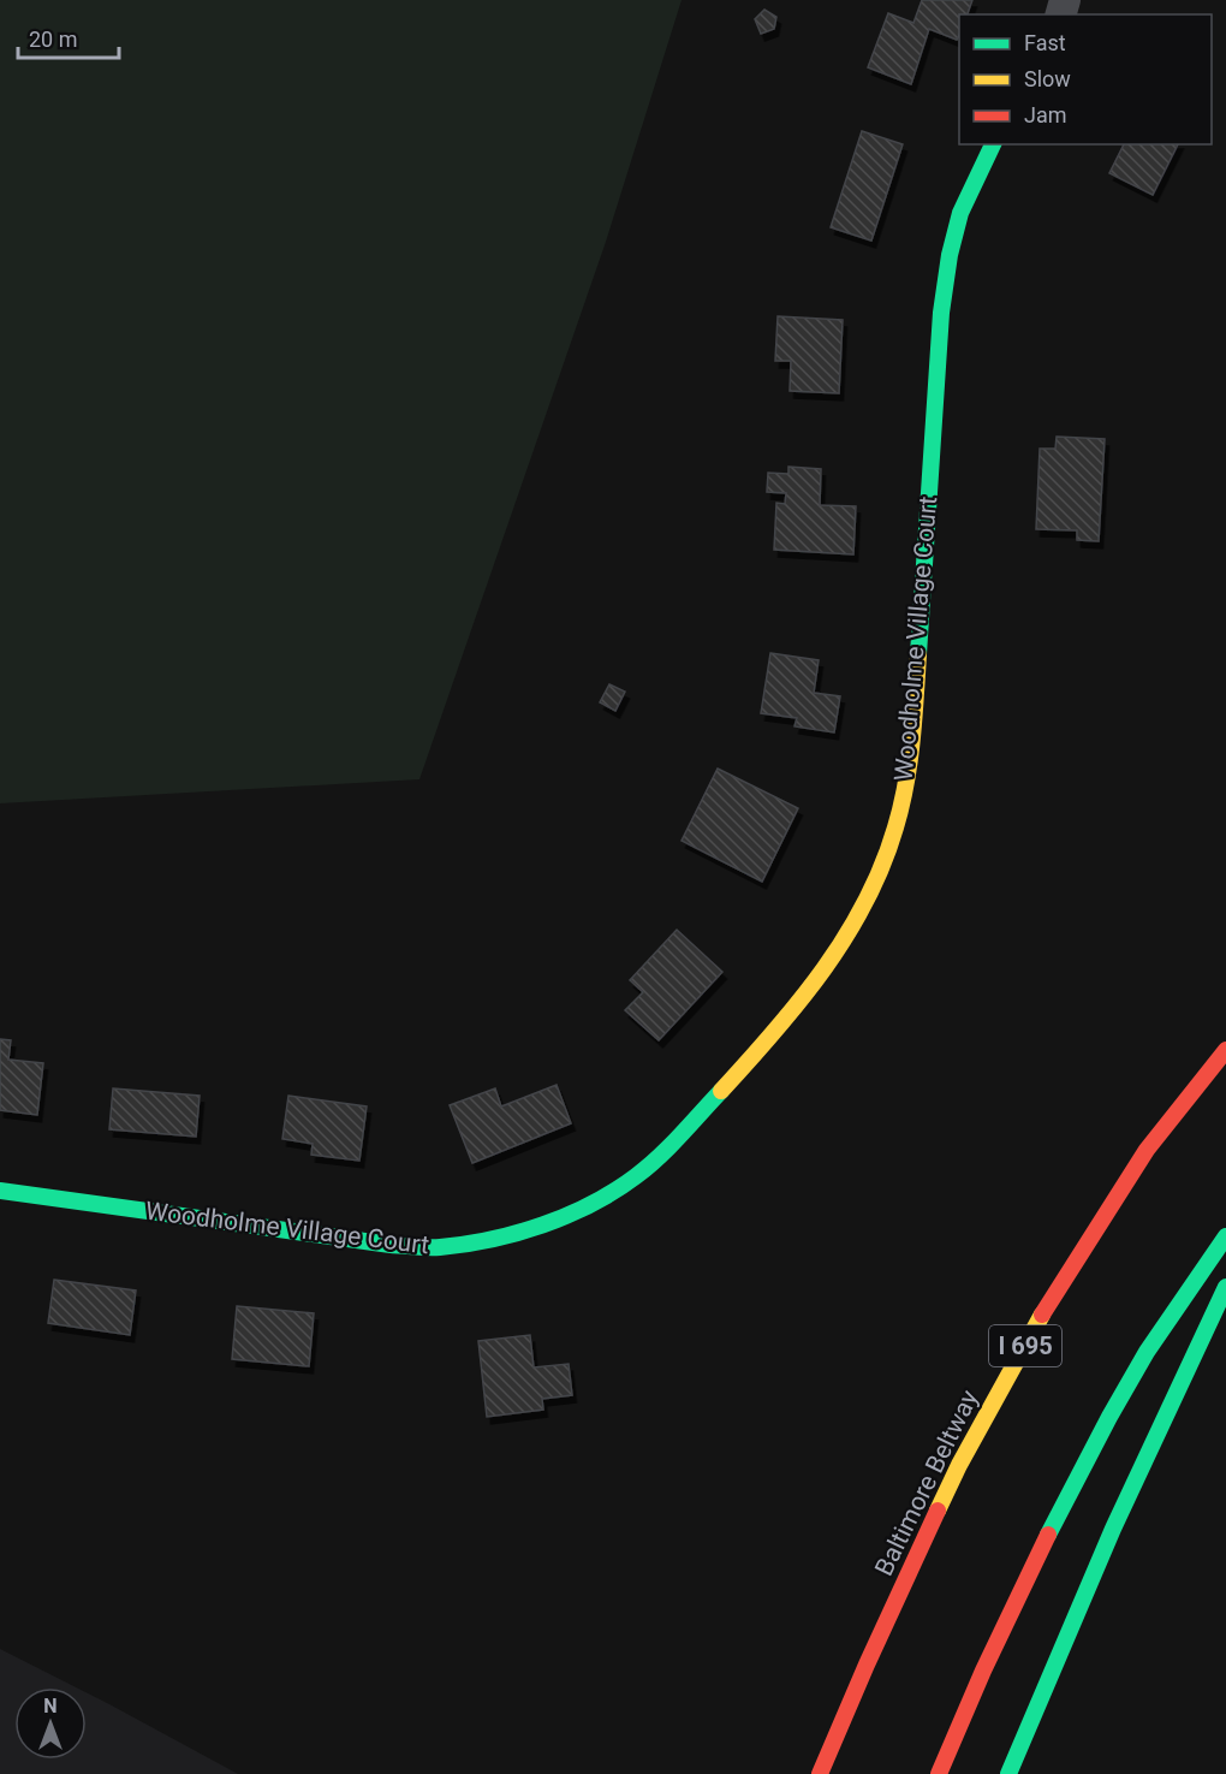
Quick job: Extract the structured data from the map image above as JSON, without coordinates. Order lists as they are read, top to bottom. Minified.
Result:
{"streets":{"main road":["Woodholme Village Court","I 695","Baltimore Beltway"]},"legend":["Fast","Slow","Jam"],"scale_bar":"20 m","north":"top"}
